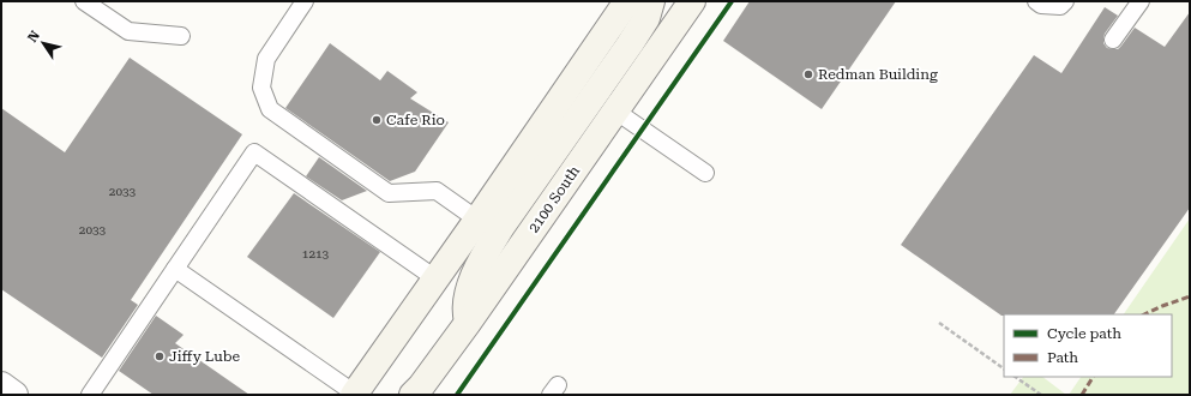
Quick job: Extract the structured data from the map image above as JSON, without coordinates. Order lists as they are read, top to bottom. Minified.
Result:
{"streets":{"main road":["2100 South"]},"places":["Redman Building","Cafe Rio","Jiffy Lube"],"house_numbers":["2033","2033","1213"],"legend":["Cycle path","Path"],"north":"top left"}
